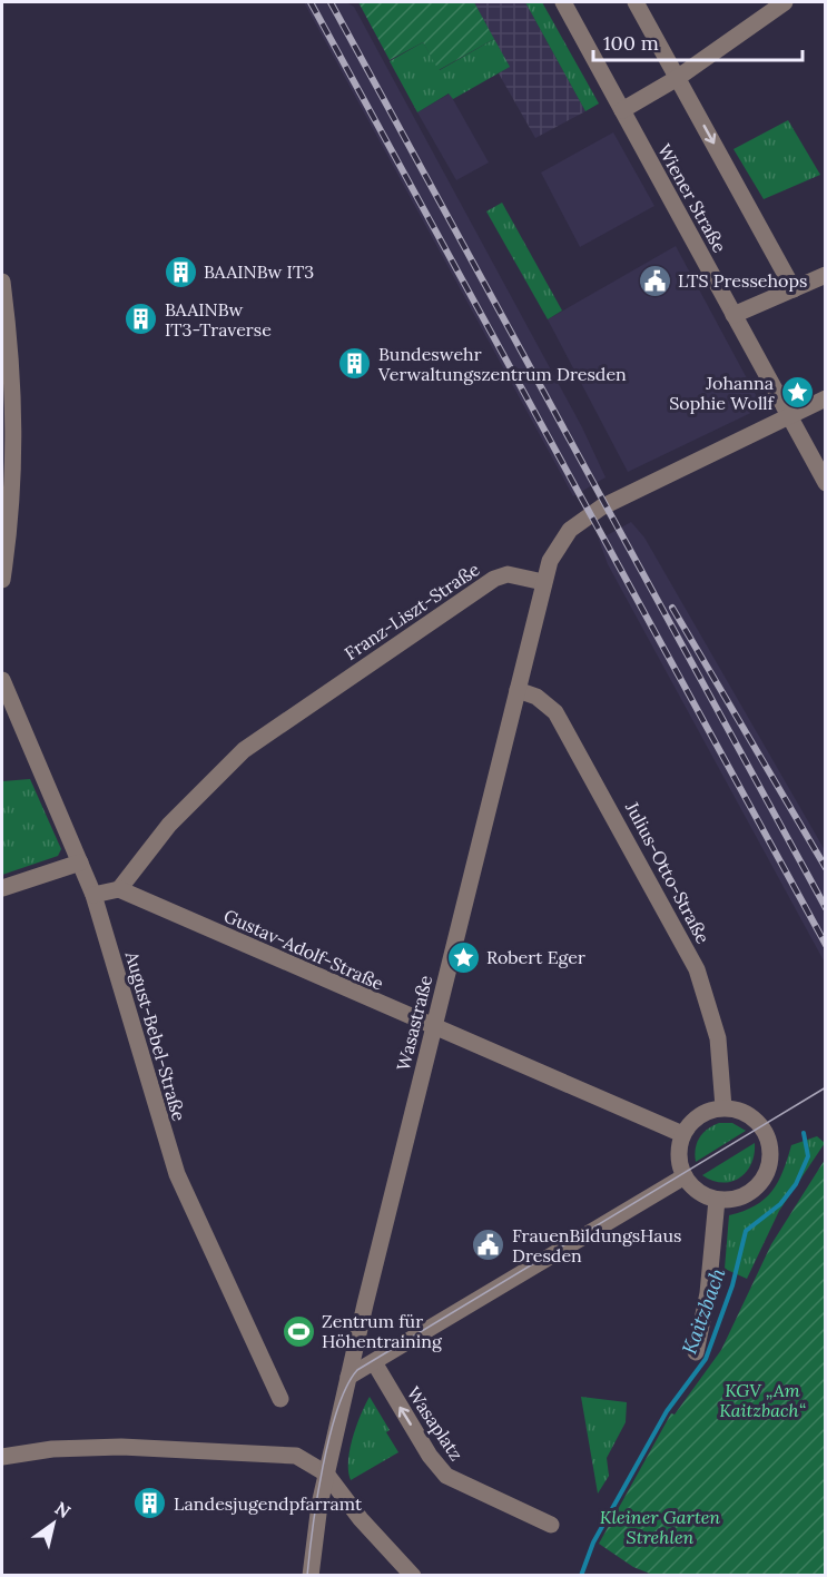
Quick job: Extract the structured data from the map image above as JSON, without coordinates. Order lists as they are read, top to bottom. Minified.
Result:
{"streets":{"street":["Wiener Straße","Franz-Liszt-Straße","Julius-Otto-Straße","Gustav-Adolf-Straße","Wasastraße","August-Bebel-Straße","Wasaplatz"]},"crossings":[["Franz-Liszt-Straße","Gustav-Adolf-Straße"],["Franz-Liszt-Straße","Wasastraße"],["Julius-Otto-Straße","Gustav-Adolf-Straße"],["Julius-Otto-Straße","Wasastraße"],["Gustav-Adolf-Straße","Wasastraße"]],"water":["Kaitzbach"],"parks":["KGV „Am Kaitzbach“","Kleiner Garten Strehlen"],"places":{"building":["BAAINBw IT3","BAAINBw IT3-Traverse","Bundeswehr Verwaltungszentrum Dresden","Landesjugendpfarramt"],"public building":["LTS Pressehops","FrauenBildungsHaus Dresden"],"place":["Johanna Sophie Wollf","Robert Eger"],"sports":["Zentrum für Höhentraining"]},"scale_bar":"100 m","north":"top right"}
